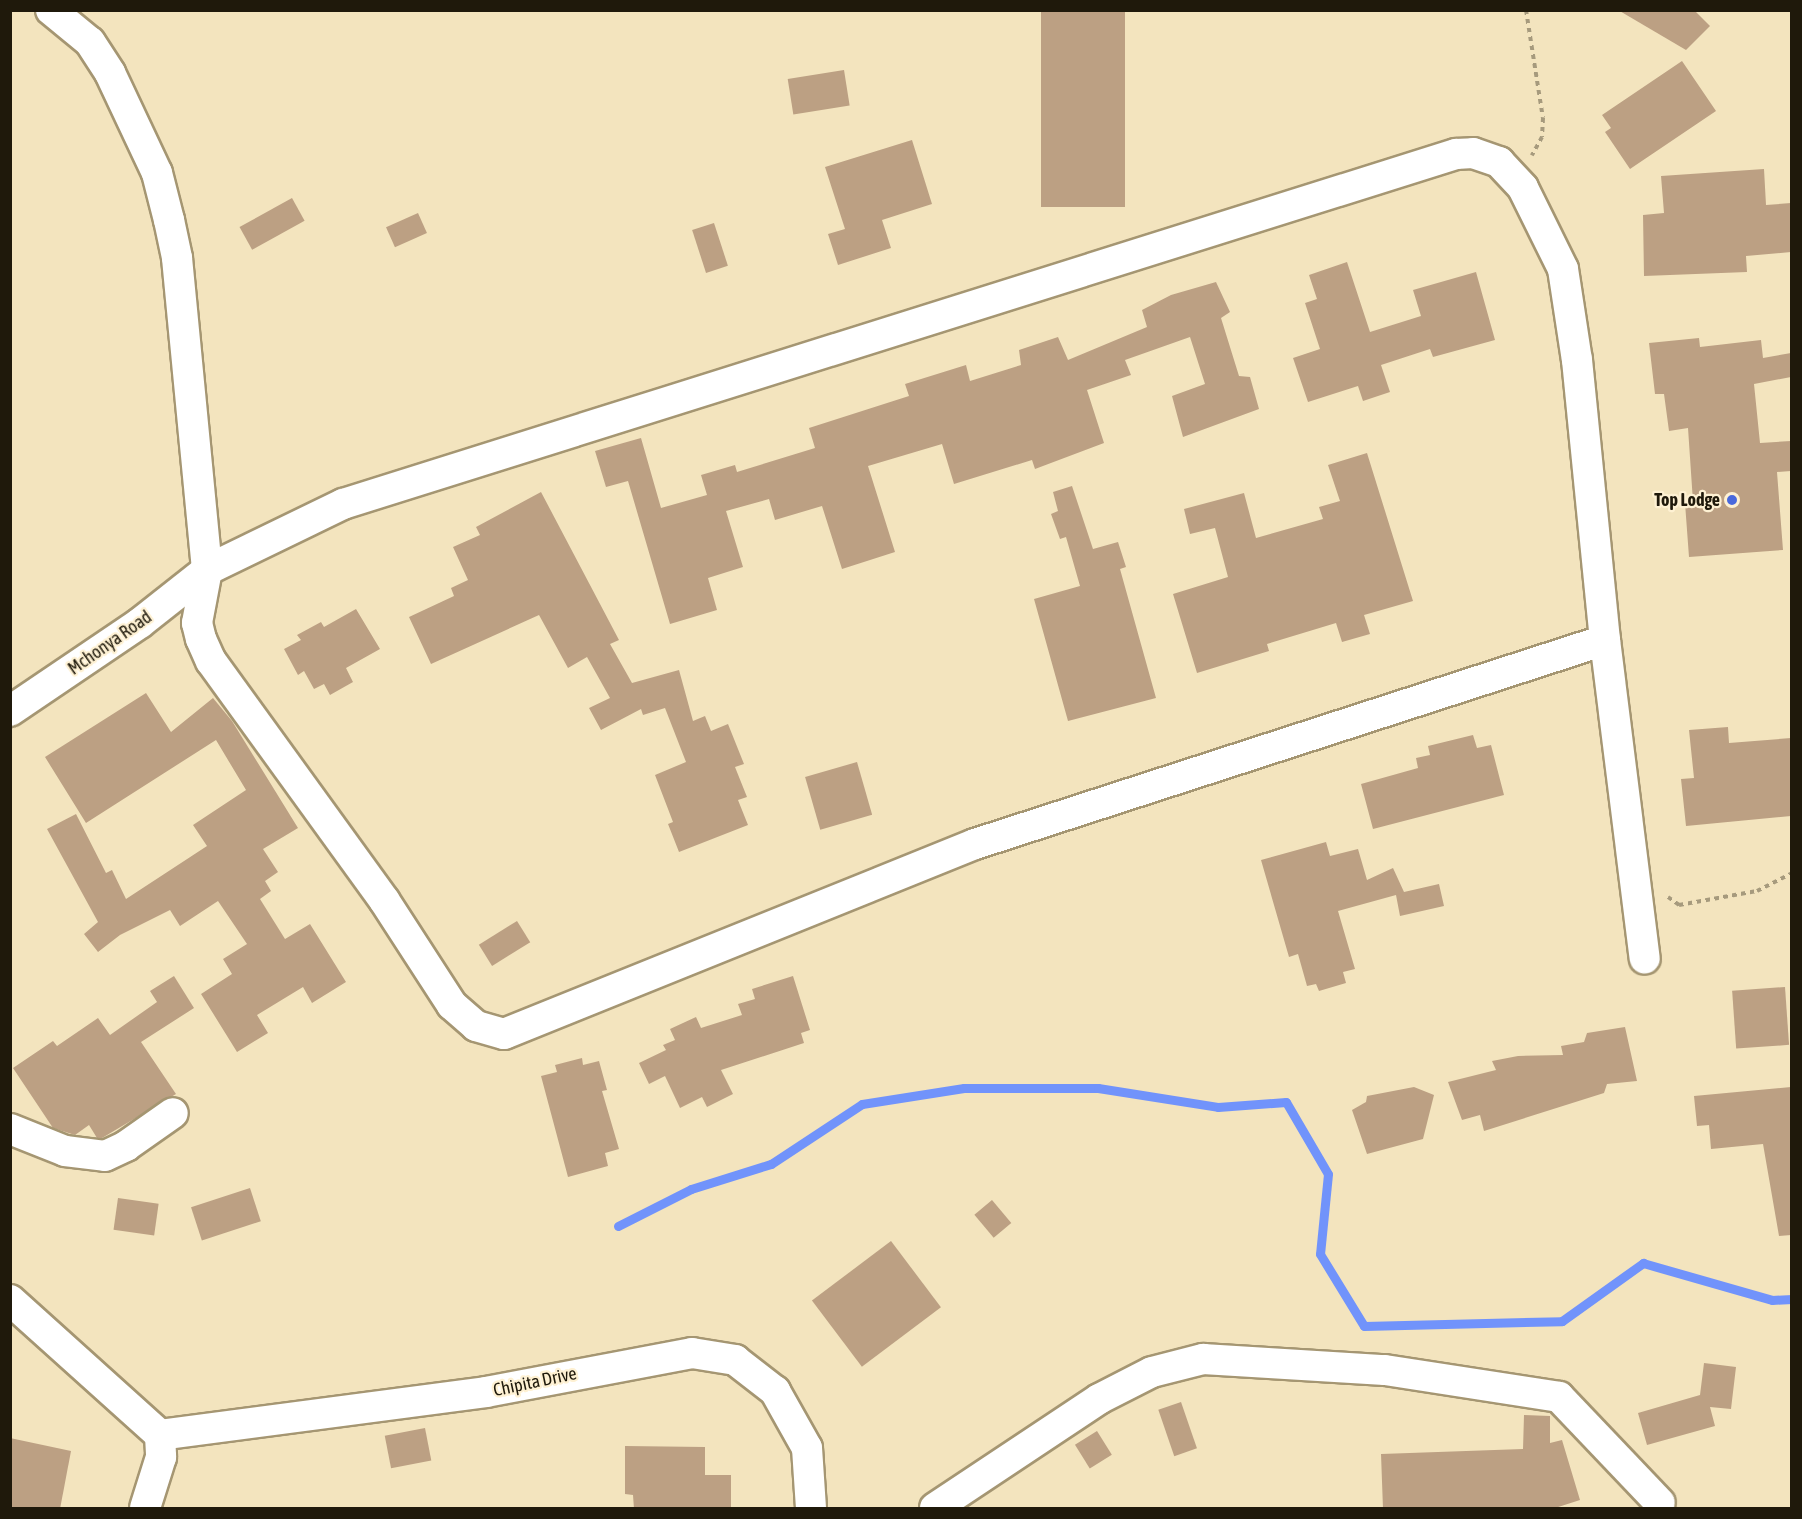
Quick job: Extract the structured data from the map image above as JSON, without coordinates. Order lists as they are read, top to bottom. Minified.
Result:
{"streets":{"street":["Mchonya Road","Chipita Drive"]},"places":["Top Lodge"]}
